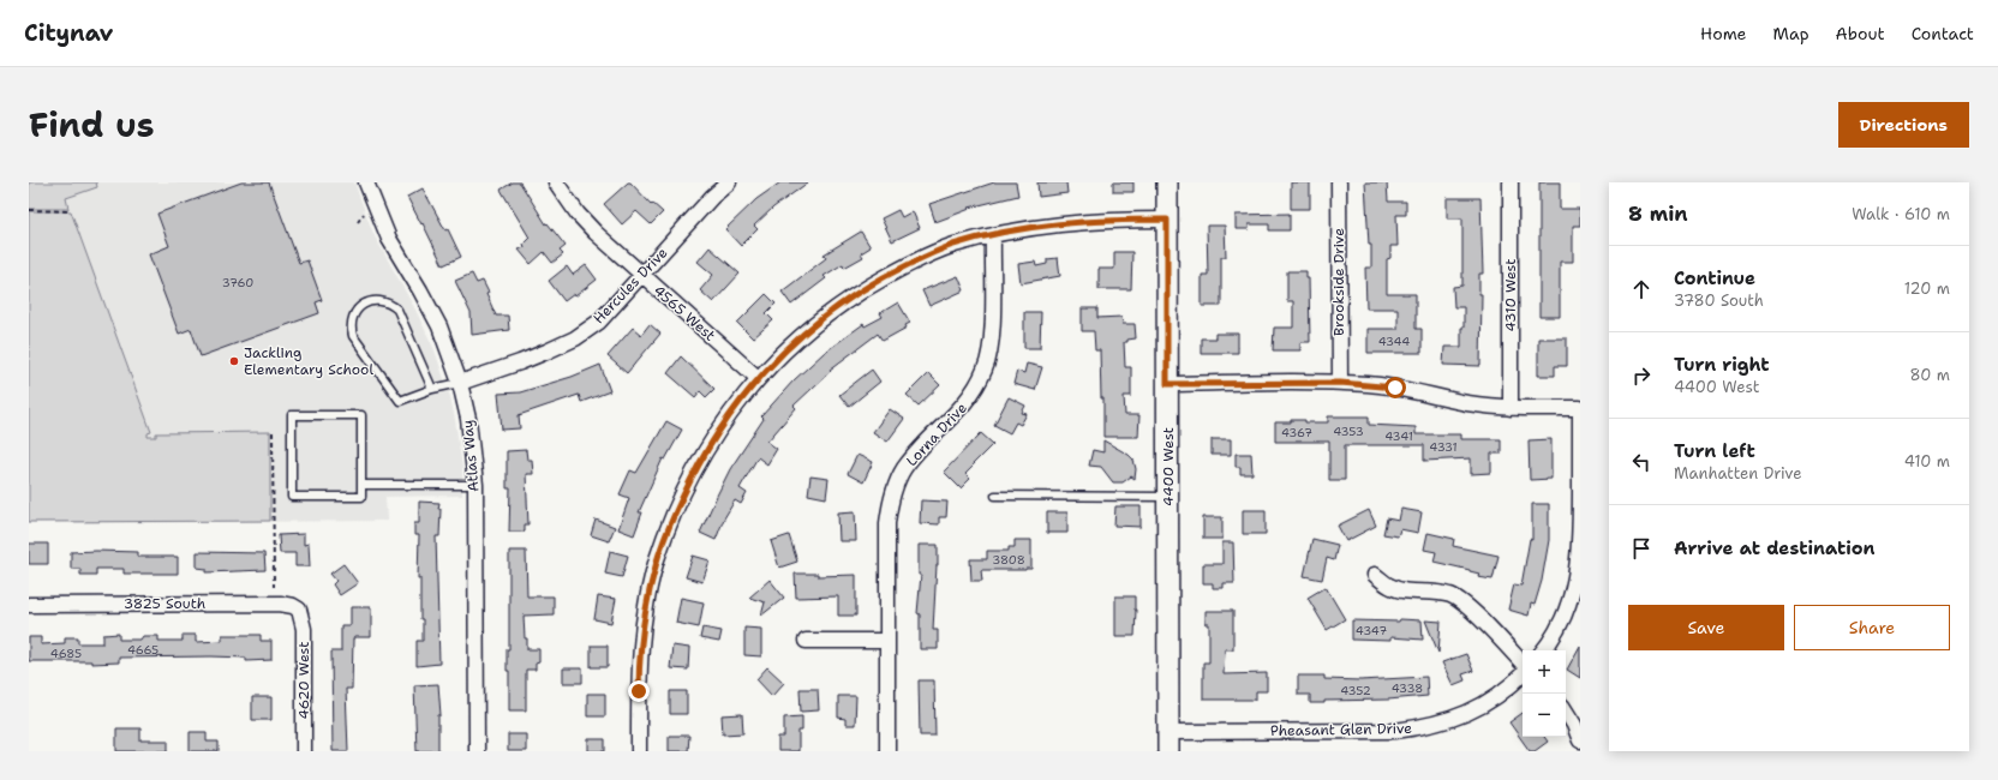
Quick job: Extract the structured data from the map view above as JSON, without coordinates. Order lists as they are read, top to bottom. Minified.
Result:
{"streets":{"street":["Brookside Drive","Hercules Drive","4310 West","4565 West","Lorna Drive","Atlas Way","4400 West","3825 South","4620 West","Pheasant Glen Drive"]},"crossings":[["Hercules Drive","4565 West"],["Hercules Drive","Atlas Way"],["4400 West","Pheasant Glen Drive"],["3825 South","4620 West"]],"places":["Jackling Elementary School"],"house_numbers":["3760","4344","4353","4367","4341","4331","3808","4347","4665","4685","4338","4352"],"page":{"header":"Citynav","nav":["Home","Map","About","Contact"],"title":"Find us","buttons":["Directions",["Save","Share"]],"heading":["8 min","Walk · 610 m"],"list":[["Continue","3780 South","120 m"],["Turn right","4400 West","80 m"],["Turn left","Manhatten Drive","410 m"],"Arrive at destination"],"map_buttons":["+","−"]}}
